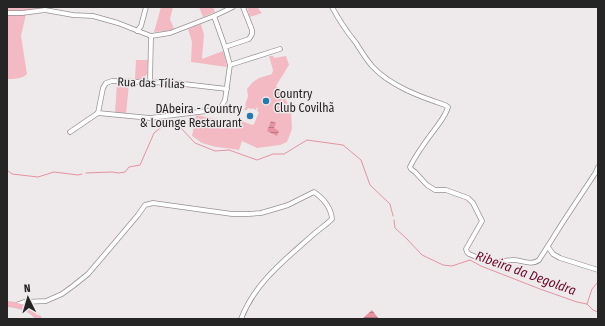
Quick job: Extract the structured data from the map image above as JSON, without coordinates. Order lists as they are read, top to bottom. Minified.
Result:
{"streets":{"street":["Rua das Tílias"]},"water":["Ribeira da Degoldra"],"places":["Country Club Covilhã","DAbeira - Country & Lounge Restaurant"],"north":"top"}
